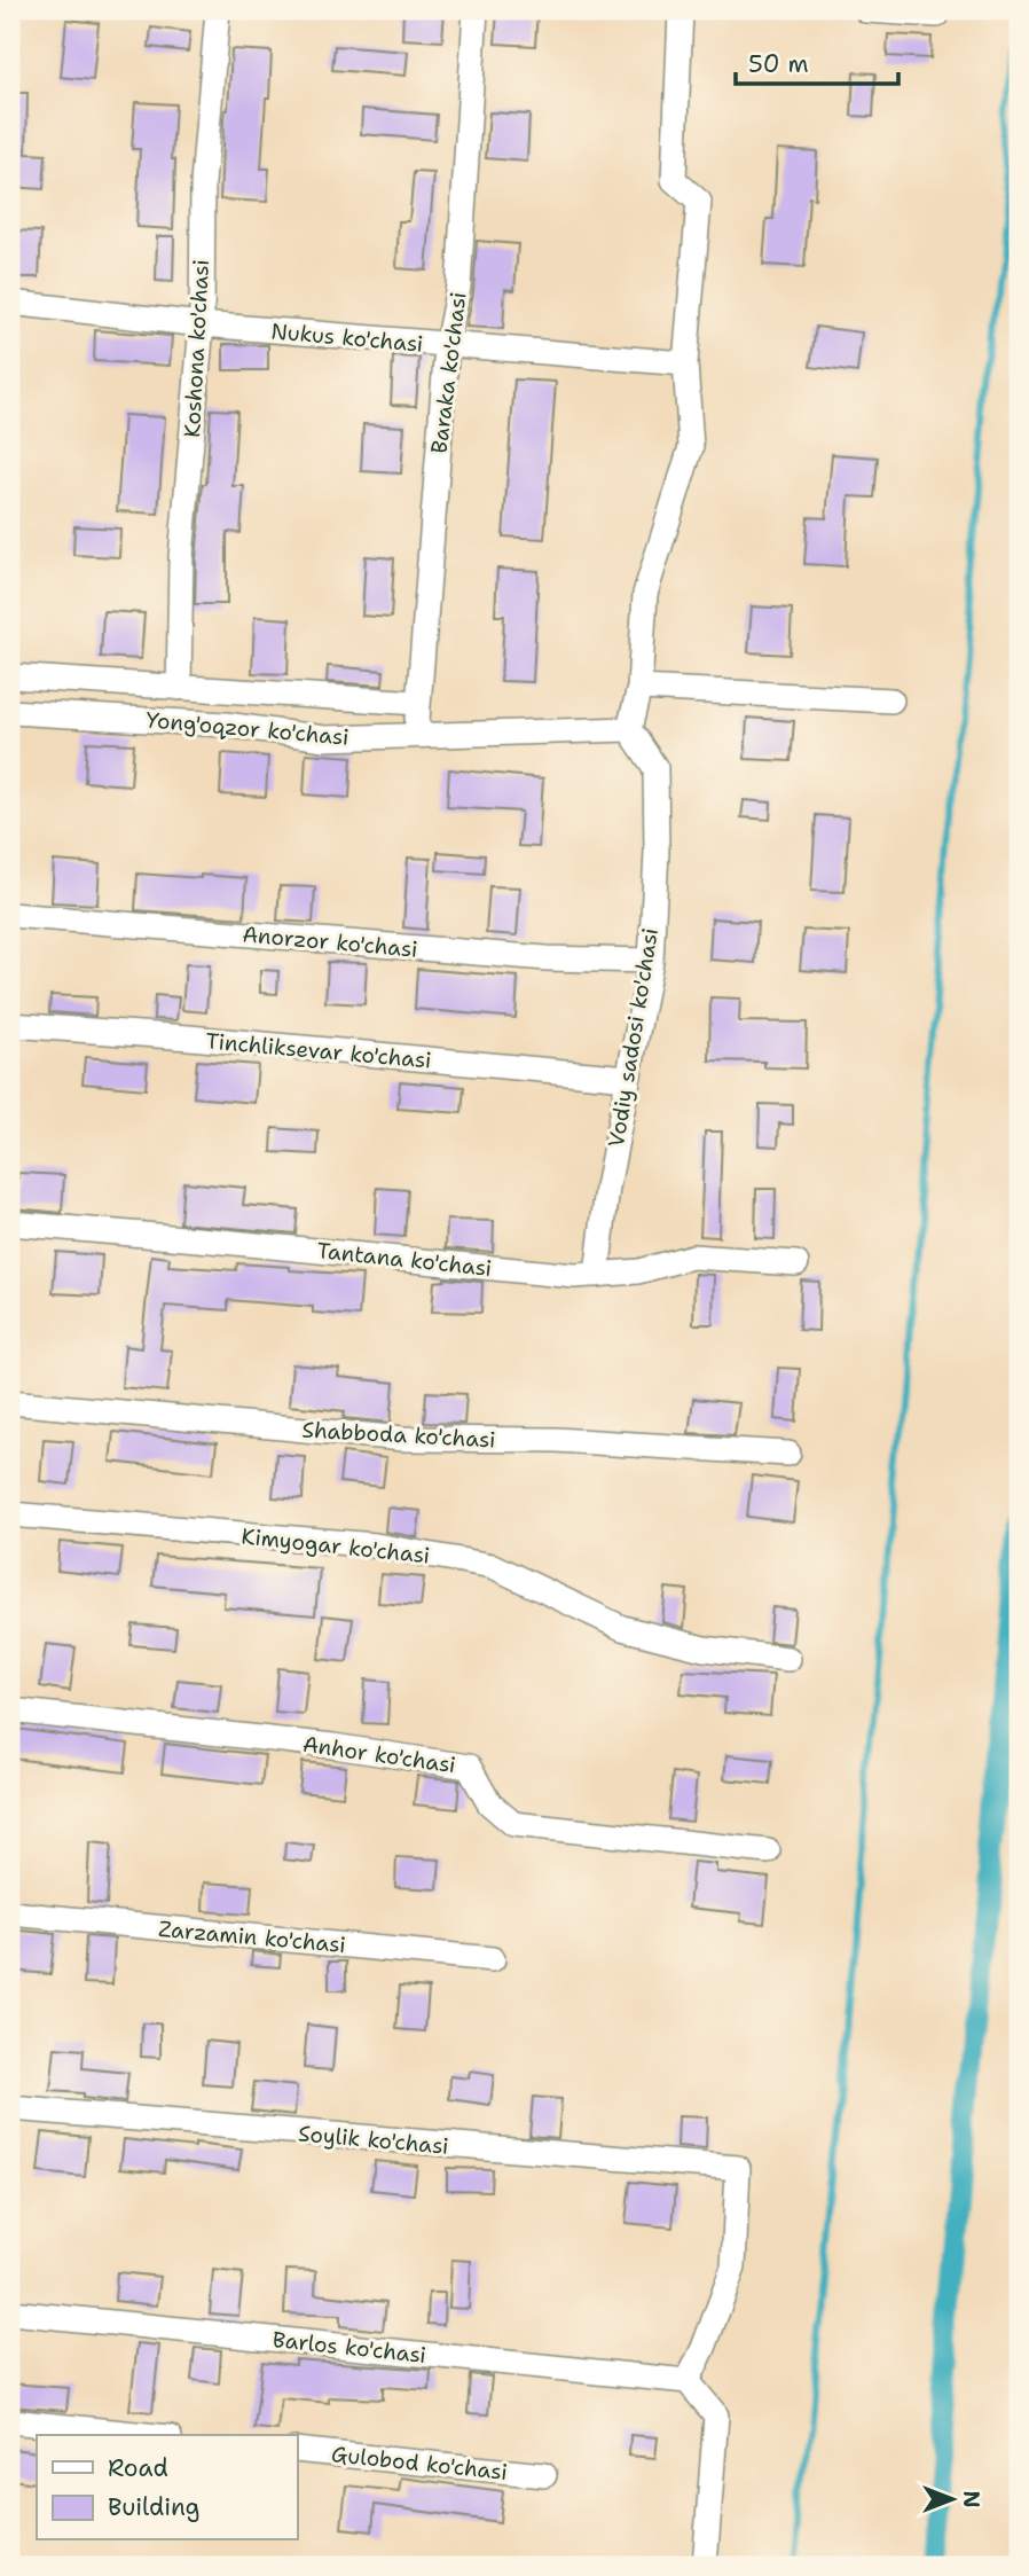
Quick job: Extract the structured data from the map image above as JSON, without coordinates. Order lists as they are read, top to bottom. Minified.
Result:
{"streets":{"street":["Nukus ko'chasi","Koshona ko'chasi","Baraka ko'chasi","Yong'oqzor ko'chasi","Anorzor ko'chasi","Vodiy sadosi ko'chasi","Tinchliksevar ko'chasi","Tantana ko'chasi","Shabboda ko'chasi","Kimyogar ko'chasi","Anhor ko'chasi","Zarzamin ko'chasi","Soylik ko'chasi","Barlos ko'chasi","Gulobod ko'chasi"]},"crossings":[["Nukus ko'chasi","Koshona ko'chasi"],["Nukus ko'chasi","Baraka ko'chasi"],["Baraka ko'chasi","Yong'oqzor ko'chasi"],["Yong'oqzor ko'chasi","Vodiy sadosi ko'chasi"],["Anorzor ko'chasi","Vodiy sadosi ko'chasi"],["Vodiy sadosi ko'chasi","Tinchliksevar ko'chasi"],["Vodiy sadosi ko'chasi","Tantana ko'chasi"],["Soylik ko'chasi","Barlos ko'chasi"]],"legend":["Road","Building"],"scale_bar":"50 m","north":"right"}
